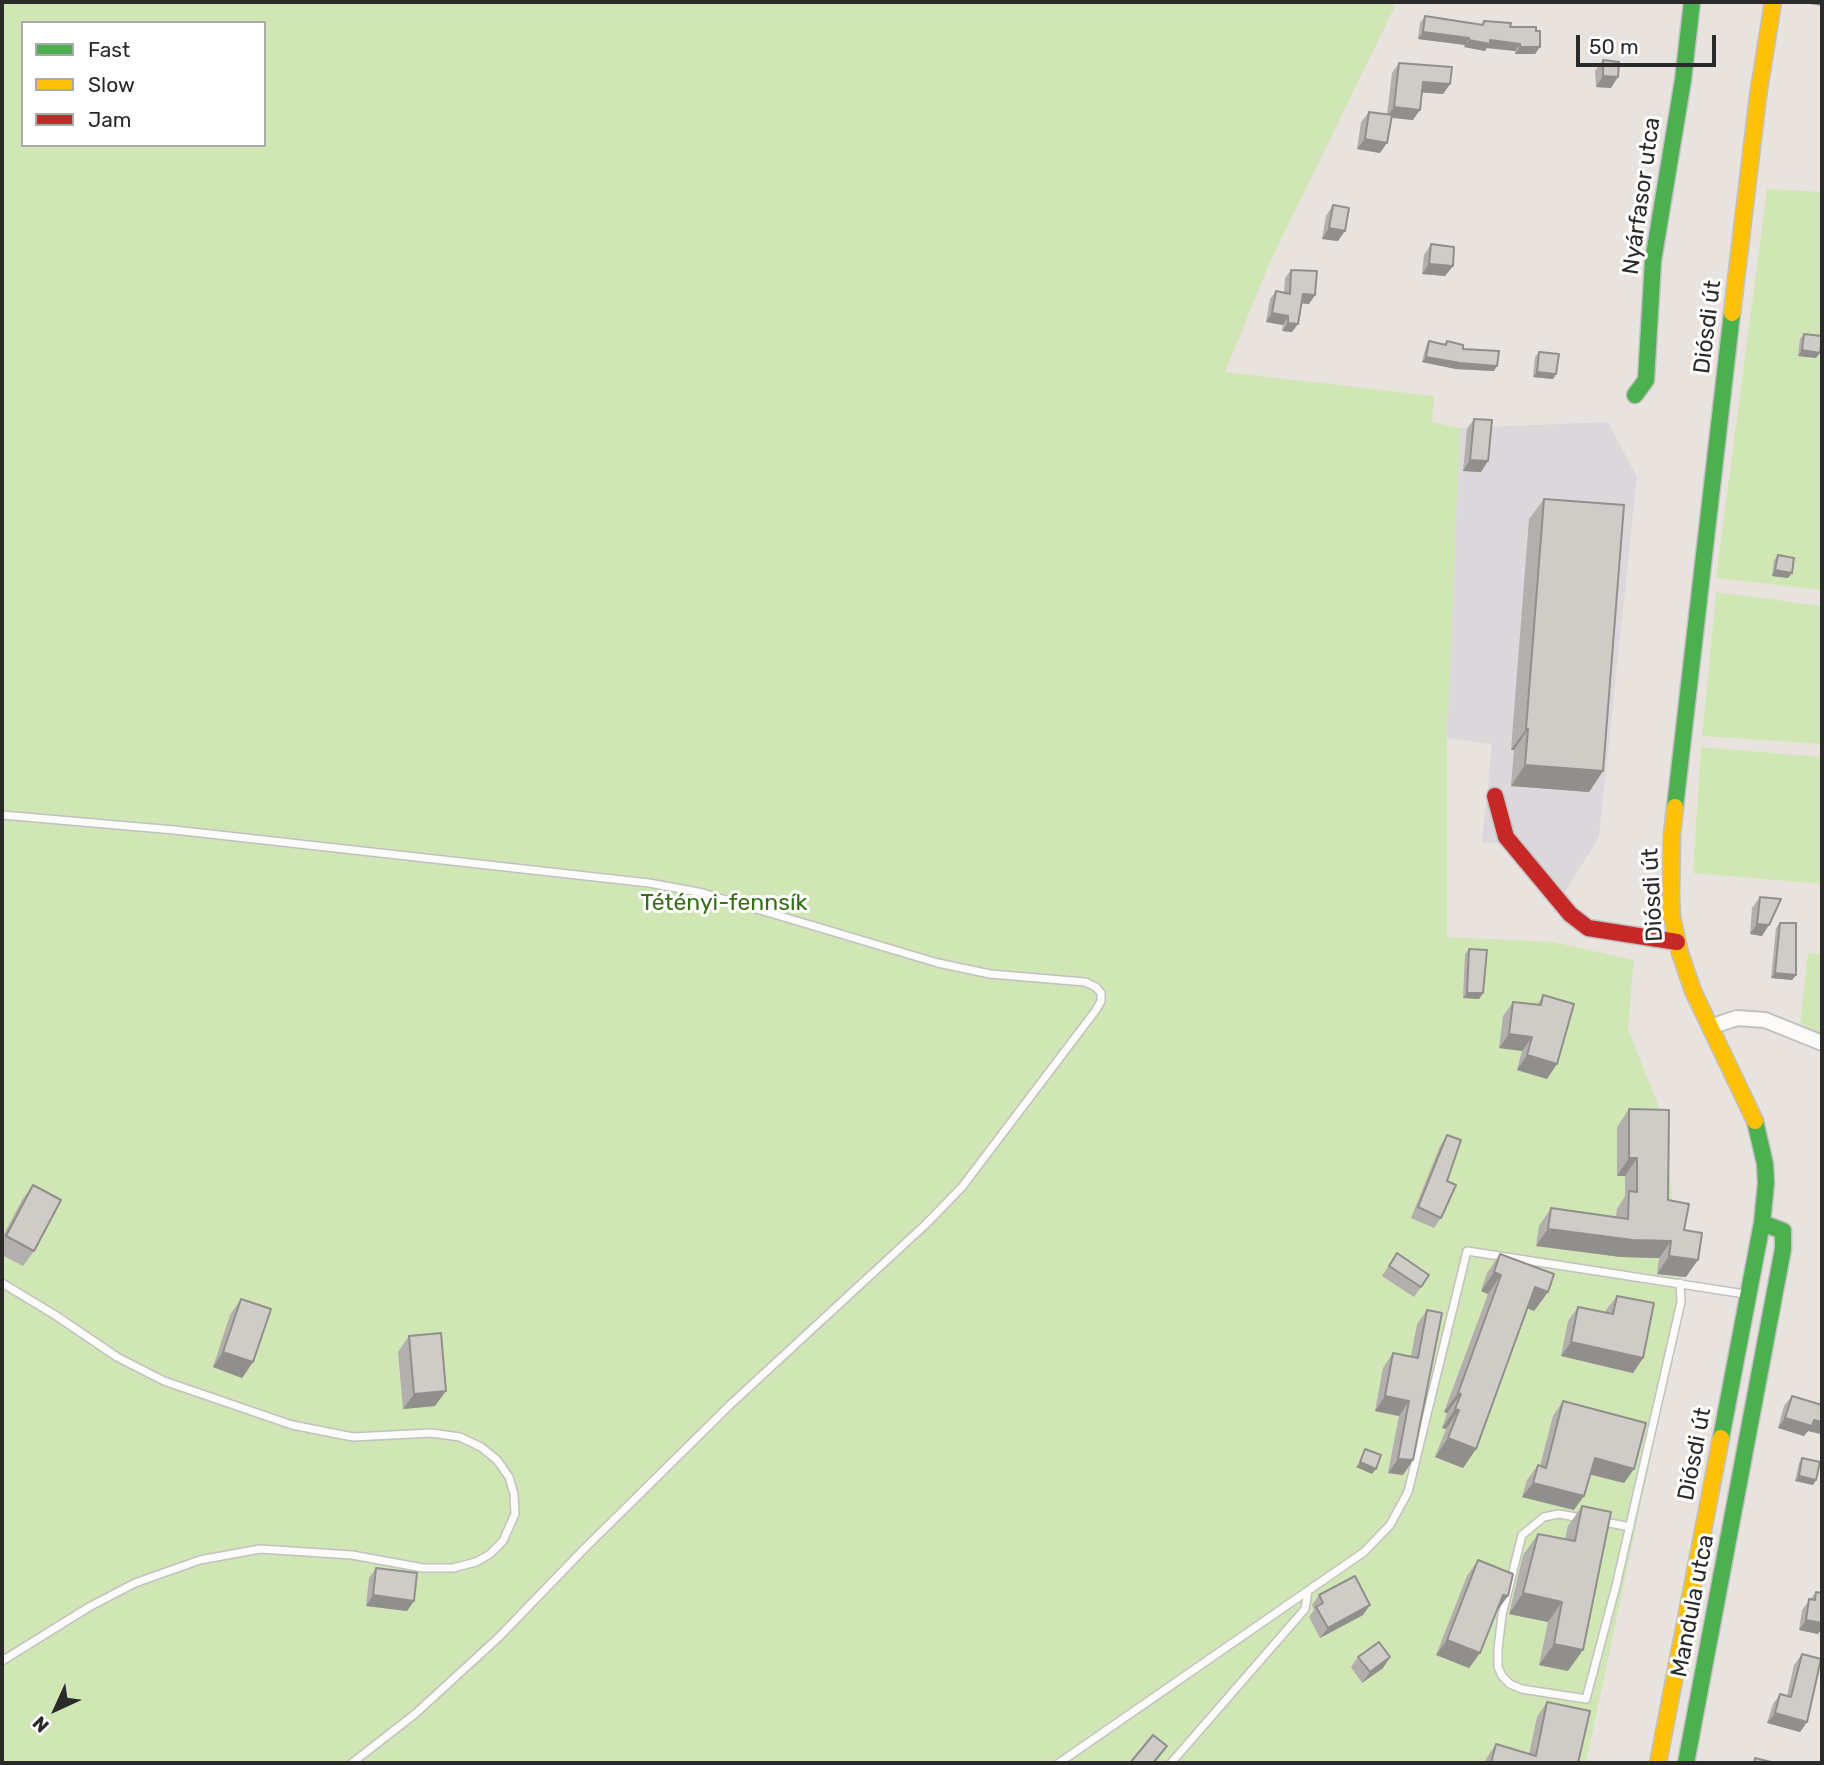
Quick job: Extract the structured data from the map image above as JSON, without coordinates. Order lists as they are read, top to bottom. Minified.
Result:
{"streets":{"main road":["Nyárfasor utca","Diósdi út","Mandula utca"]},"crossings":[["Diósdi út","Mandula utca"]],"parks":["Tétényi-fennsík"],"legend":["Fast","Slow","Jam"],"scale_bar":"50 m","north":"bottom left"}
